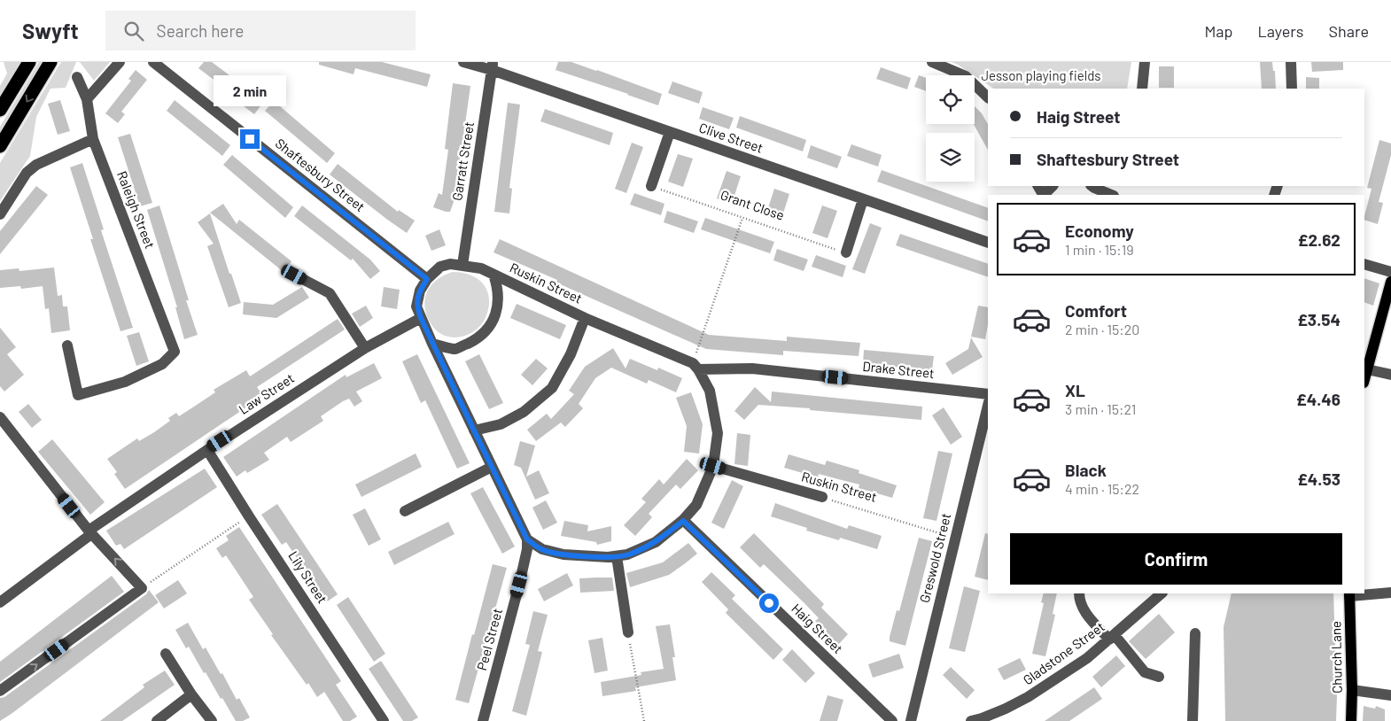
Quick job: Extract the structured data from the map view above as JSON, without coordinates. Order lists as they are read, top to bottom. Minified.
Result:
{"streets":{"main road":["Church Lane"],"street":["Clive Street","Garratt Street","Shaftesbury Street","Raleigh Street","Ruskin Street","Drake Street","Law Street","Greswold Street","Lily Street","Haig Street","Peel Street","Gladstone Street"],"path":["Grant Close"]},"crossings":[["Clive Street","Garratt Street"],["Garratt Street","Shaftesbury Street"],["Garratt Street","Ruskin Street"],["Garratt Street","Law Street"],["Shaftesbury Street","Ruskin Street"],["Shaftesbury Street","Law Street"],["Ruskin Street","Drake Street"],["Ruskin Street","Law Street"],["Ruskin Street","Greswold Street"],["Ruskin Street","Peel Street"],["Law Street","Lily Street"]],"parks":["Jesson playing fields"],"page":{"header":"Swyft","search":"Search here","nav":["Map","Layers","Share"],"bubble":"2 min","banner":["Haig Street","Shaftesbury Street"],"list":[{"name":"Economy","note":"1 min · 15:19","value":"£2.62"},{"name":"Comfort","note":"2 min · 15:20","value":"£3.54"},{"name":"XL","note":"3 min · 15:21","value":"£4.46"},{"name":"Black","note":"4 min · 15:22","value":"£4.53"}],"buttons":"Confirm"}}
